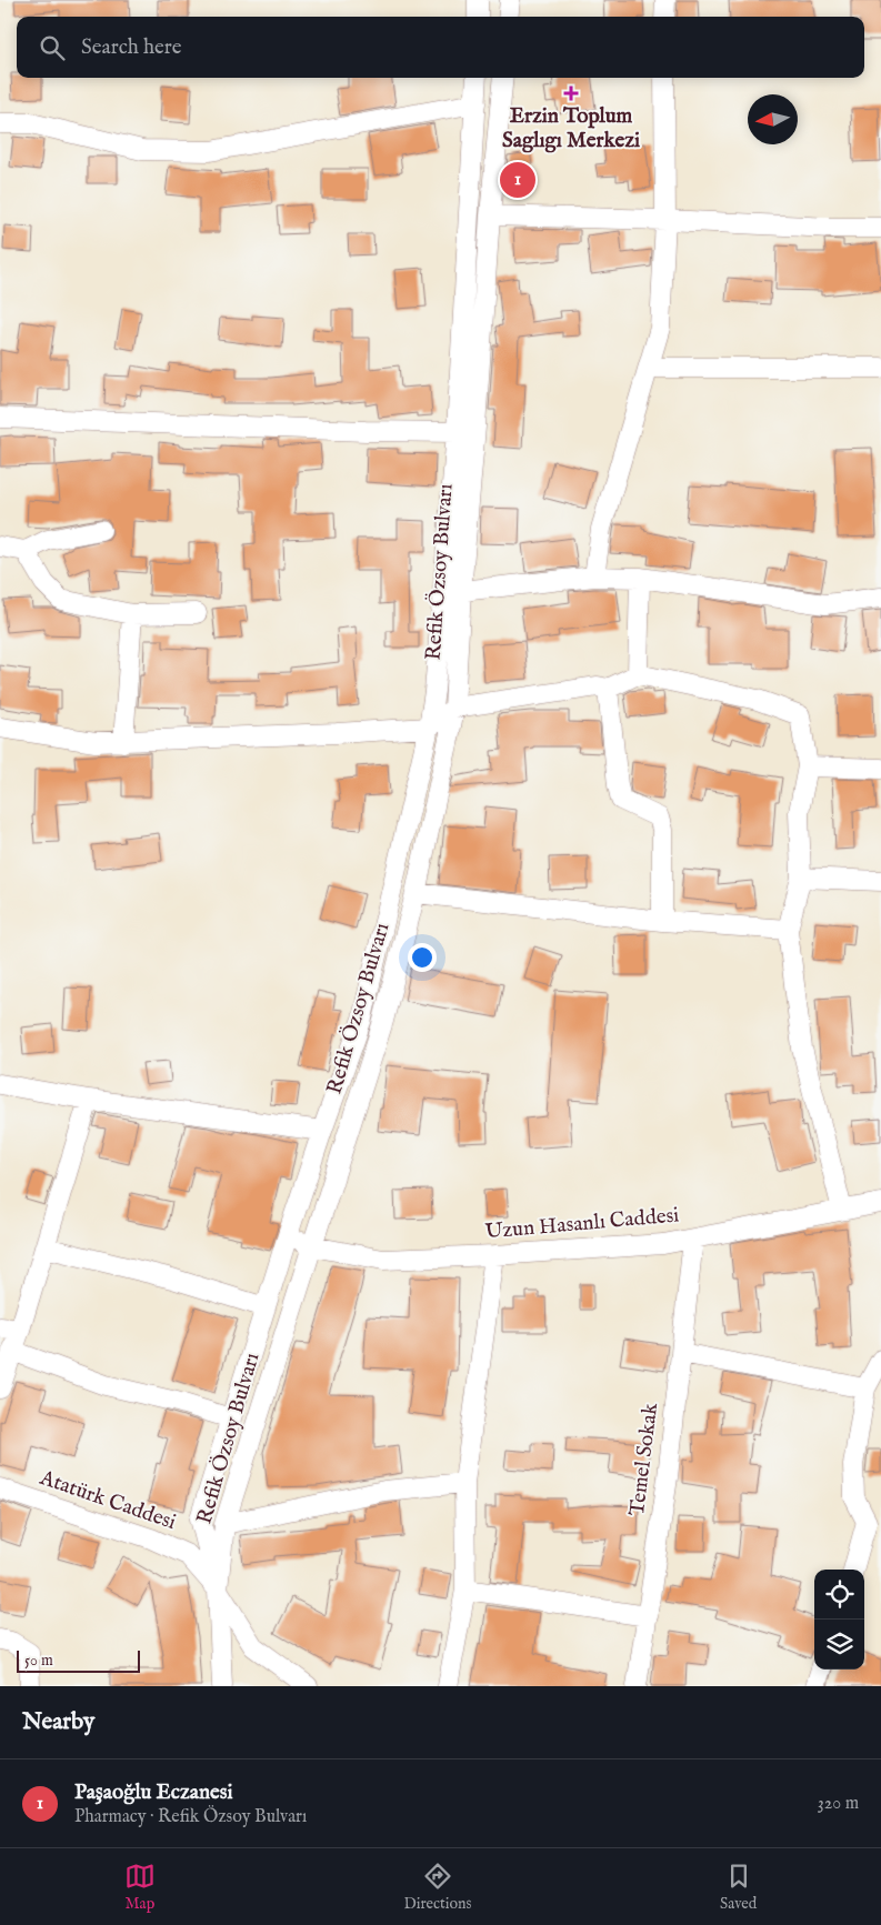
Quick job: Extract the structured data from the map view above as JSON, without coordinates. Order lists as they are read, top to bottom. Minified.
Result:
{"streets":{"street":["Refik Özsoy Bulvarı","Uzun Hasanlı Caddesi","Temel Sokak","Atatürk Caddesi"]},"crossings":[["Refik Özsoy Bulvarı","Uzun Hasanlı Caddesi"],["Refik Özsoy Bulvarı","Atatürk Caddesi"],["Uzun Hasanlı Caddesi","Temel Sokak"]],"places":{"health":["Erzin Toplum Saglıgı Merkezi"]},"scale_bar":"50 m","north":"left","page":{"search":"Search here","pins":"1","scale":"50 m","heading":"Nearby","list":[{"mark":"1","name":"Paşaoğlu Eczanesi","note":"Pharmacy · Refik Özsoy Bulvarı","value":"320 m"}],"nav":["Map","Directions","Saved"]}}
